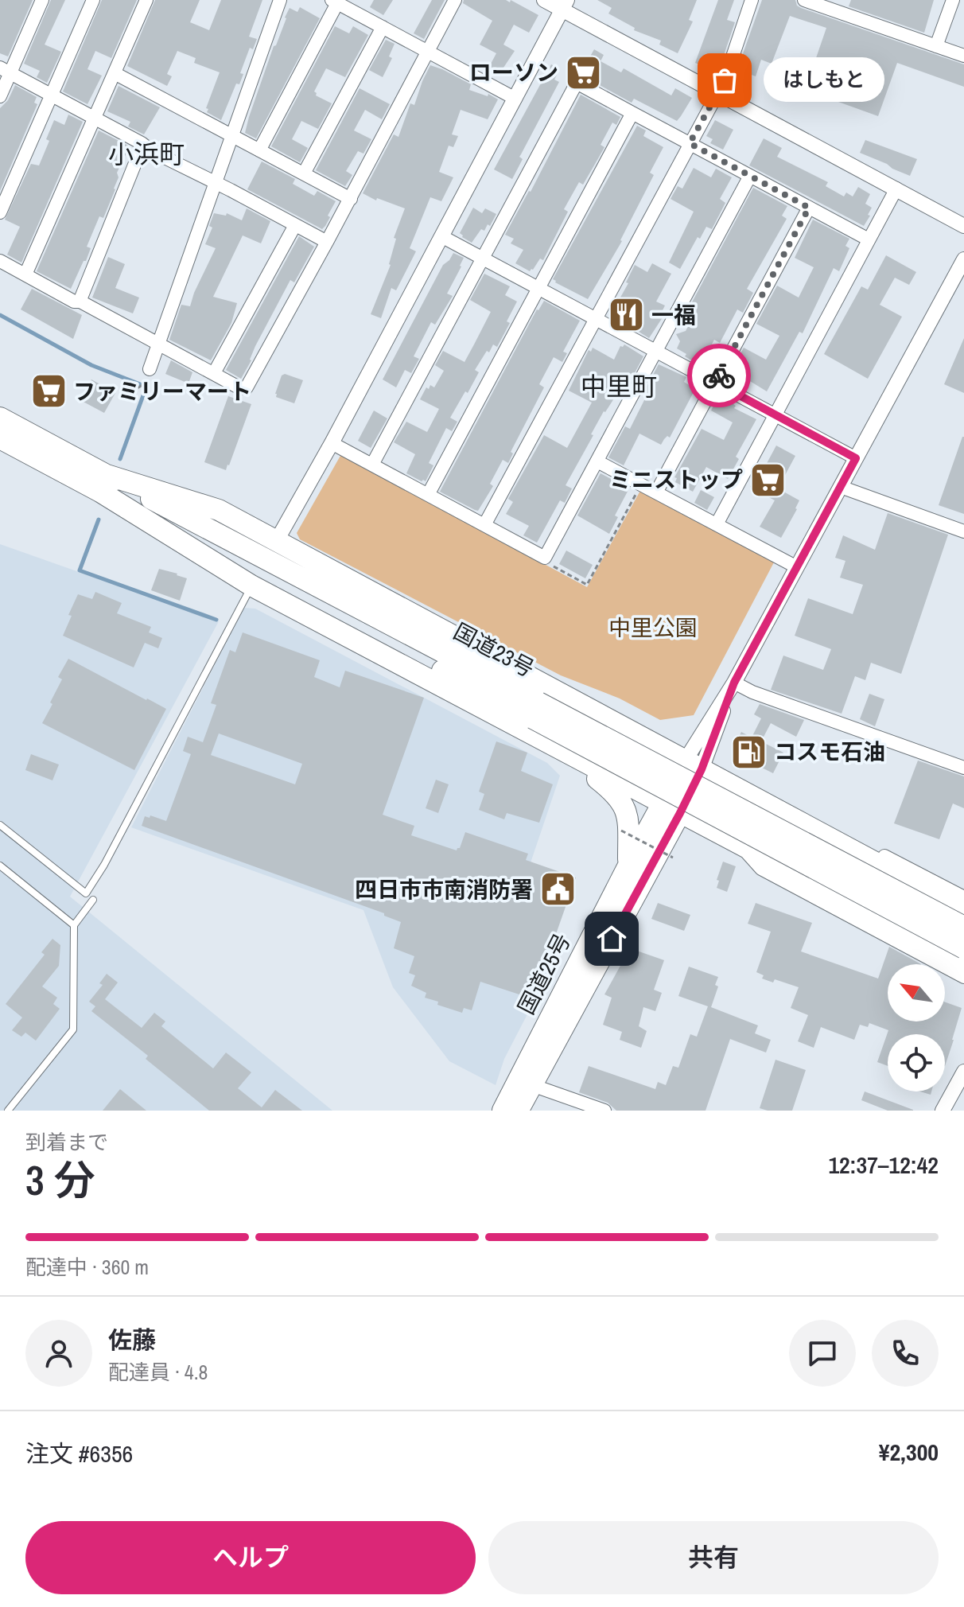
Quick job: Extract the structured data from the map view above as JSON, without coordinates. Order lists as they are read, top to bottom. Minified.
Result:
{"streets":{"highway":["国道23号","国道25号"]},"districts":["小浜町","中里町"],"parks":["中里公園"],"places":{"supermarket":["ローソン","ファミリーマート","ミニストップ"],"other":["はしもと"],"restaurant":["一福"],"fuel station":["コスモ石油"],"public building":["四日市市南消防署"]},"north":"top left","page":{"bubble":"はしもと","heading":["3 分","到着まで","12:37–12:42"],"panel":["佐藤","配達員 · 4.8","注文 #6356","¥2,300"],"bar":"配達中 · 360 m","buttons":["ヘルプ","共有"]}}
